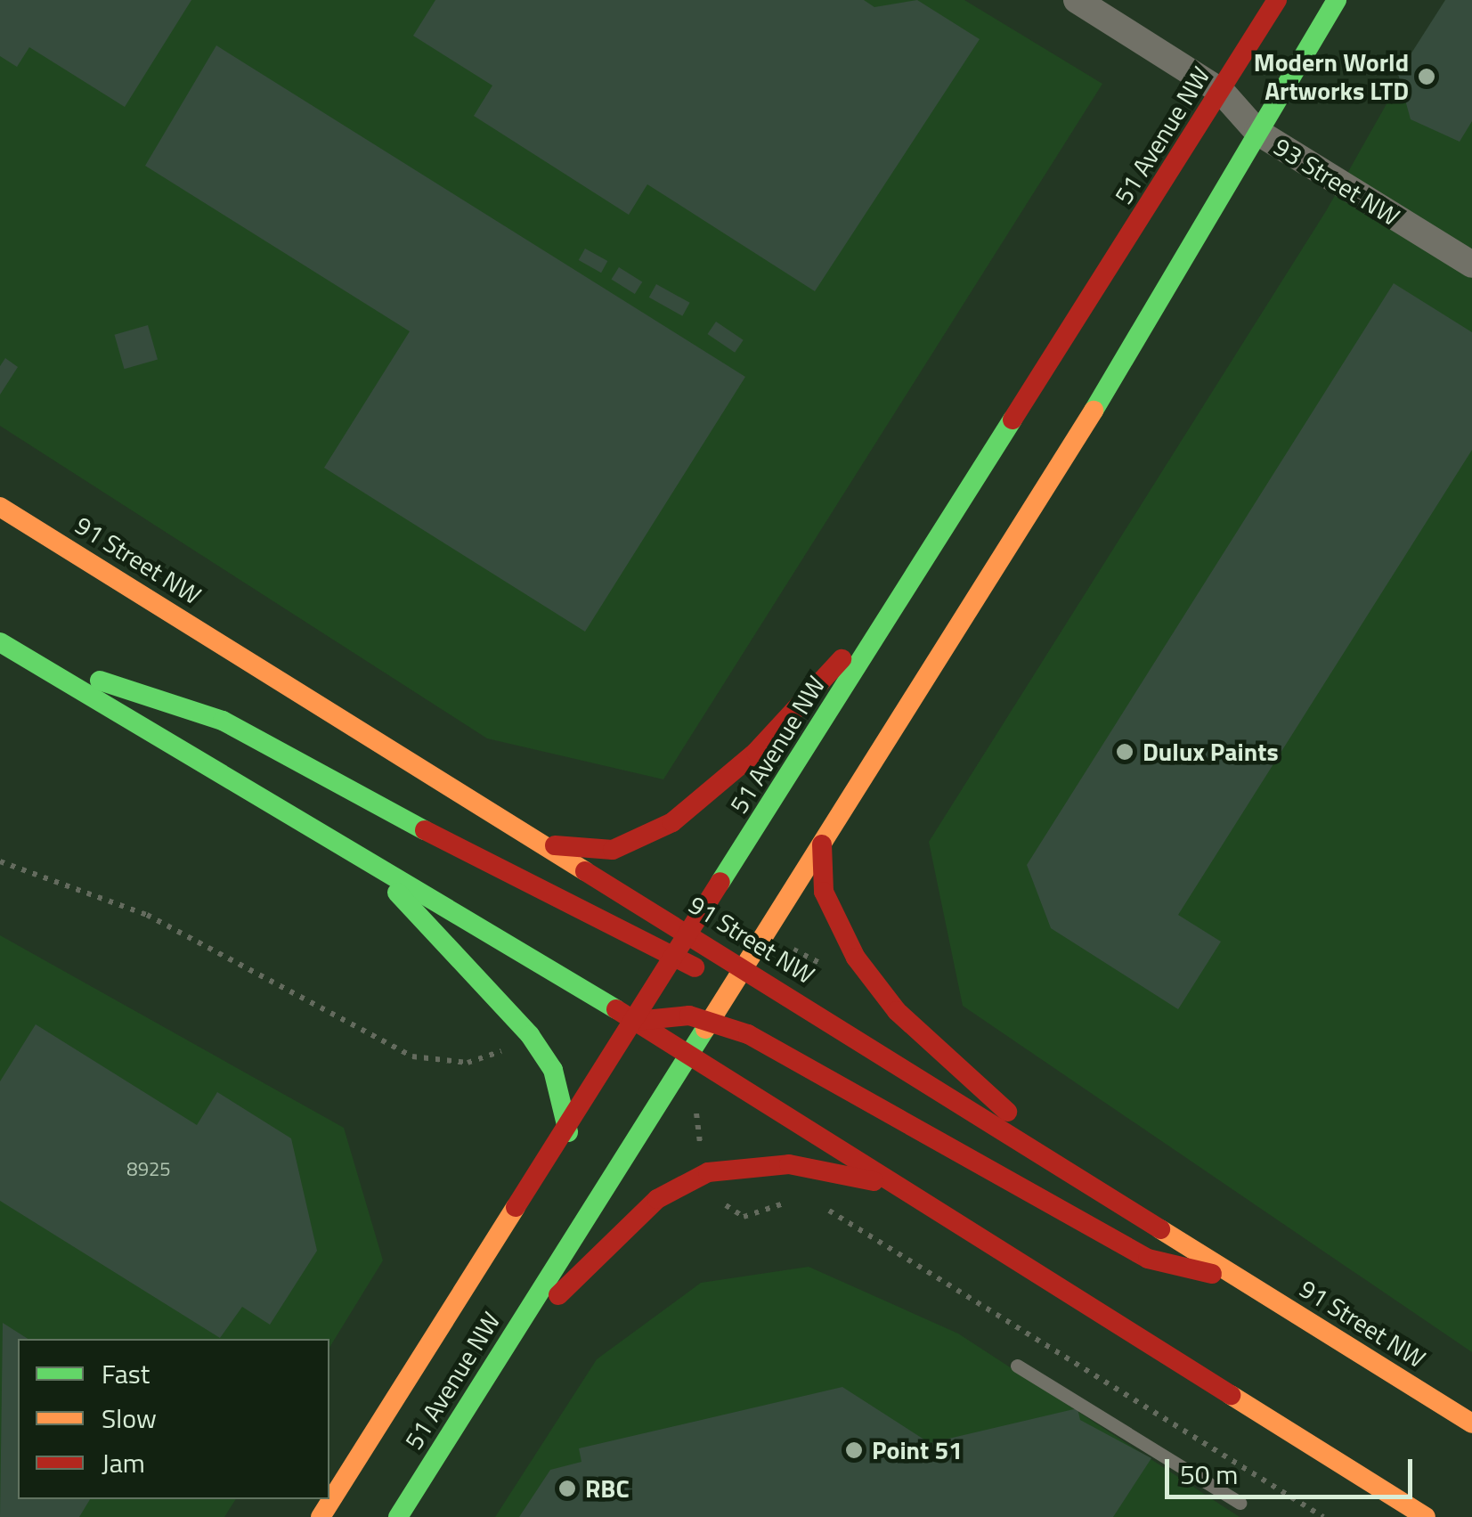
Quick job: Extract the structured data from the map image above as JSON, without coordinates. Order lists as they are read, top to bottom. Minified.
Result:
{"streets":{"main road":["51 Avenue NW","91 Street NW"],"street":["93 Street NW"]},"crossings":[["51 Avenue NW","93 Street NW"],["51 Avenue NW","91 Street NW"]],"places":["Modern World Artworks LTD","Dulux Paints","Point 51","RBC"],"house_numbers":["8925"],"legend":["Fast","Slow","Jam"],"scale_bar":"50 m"}
